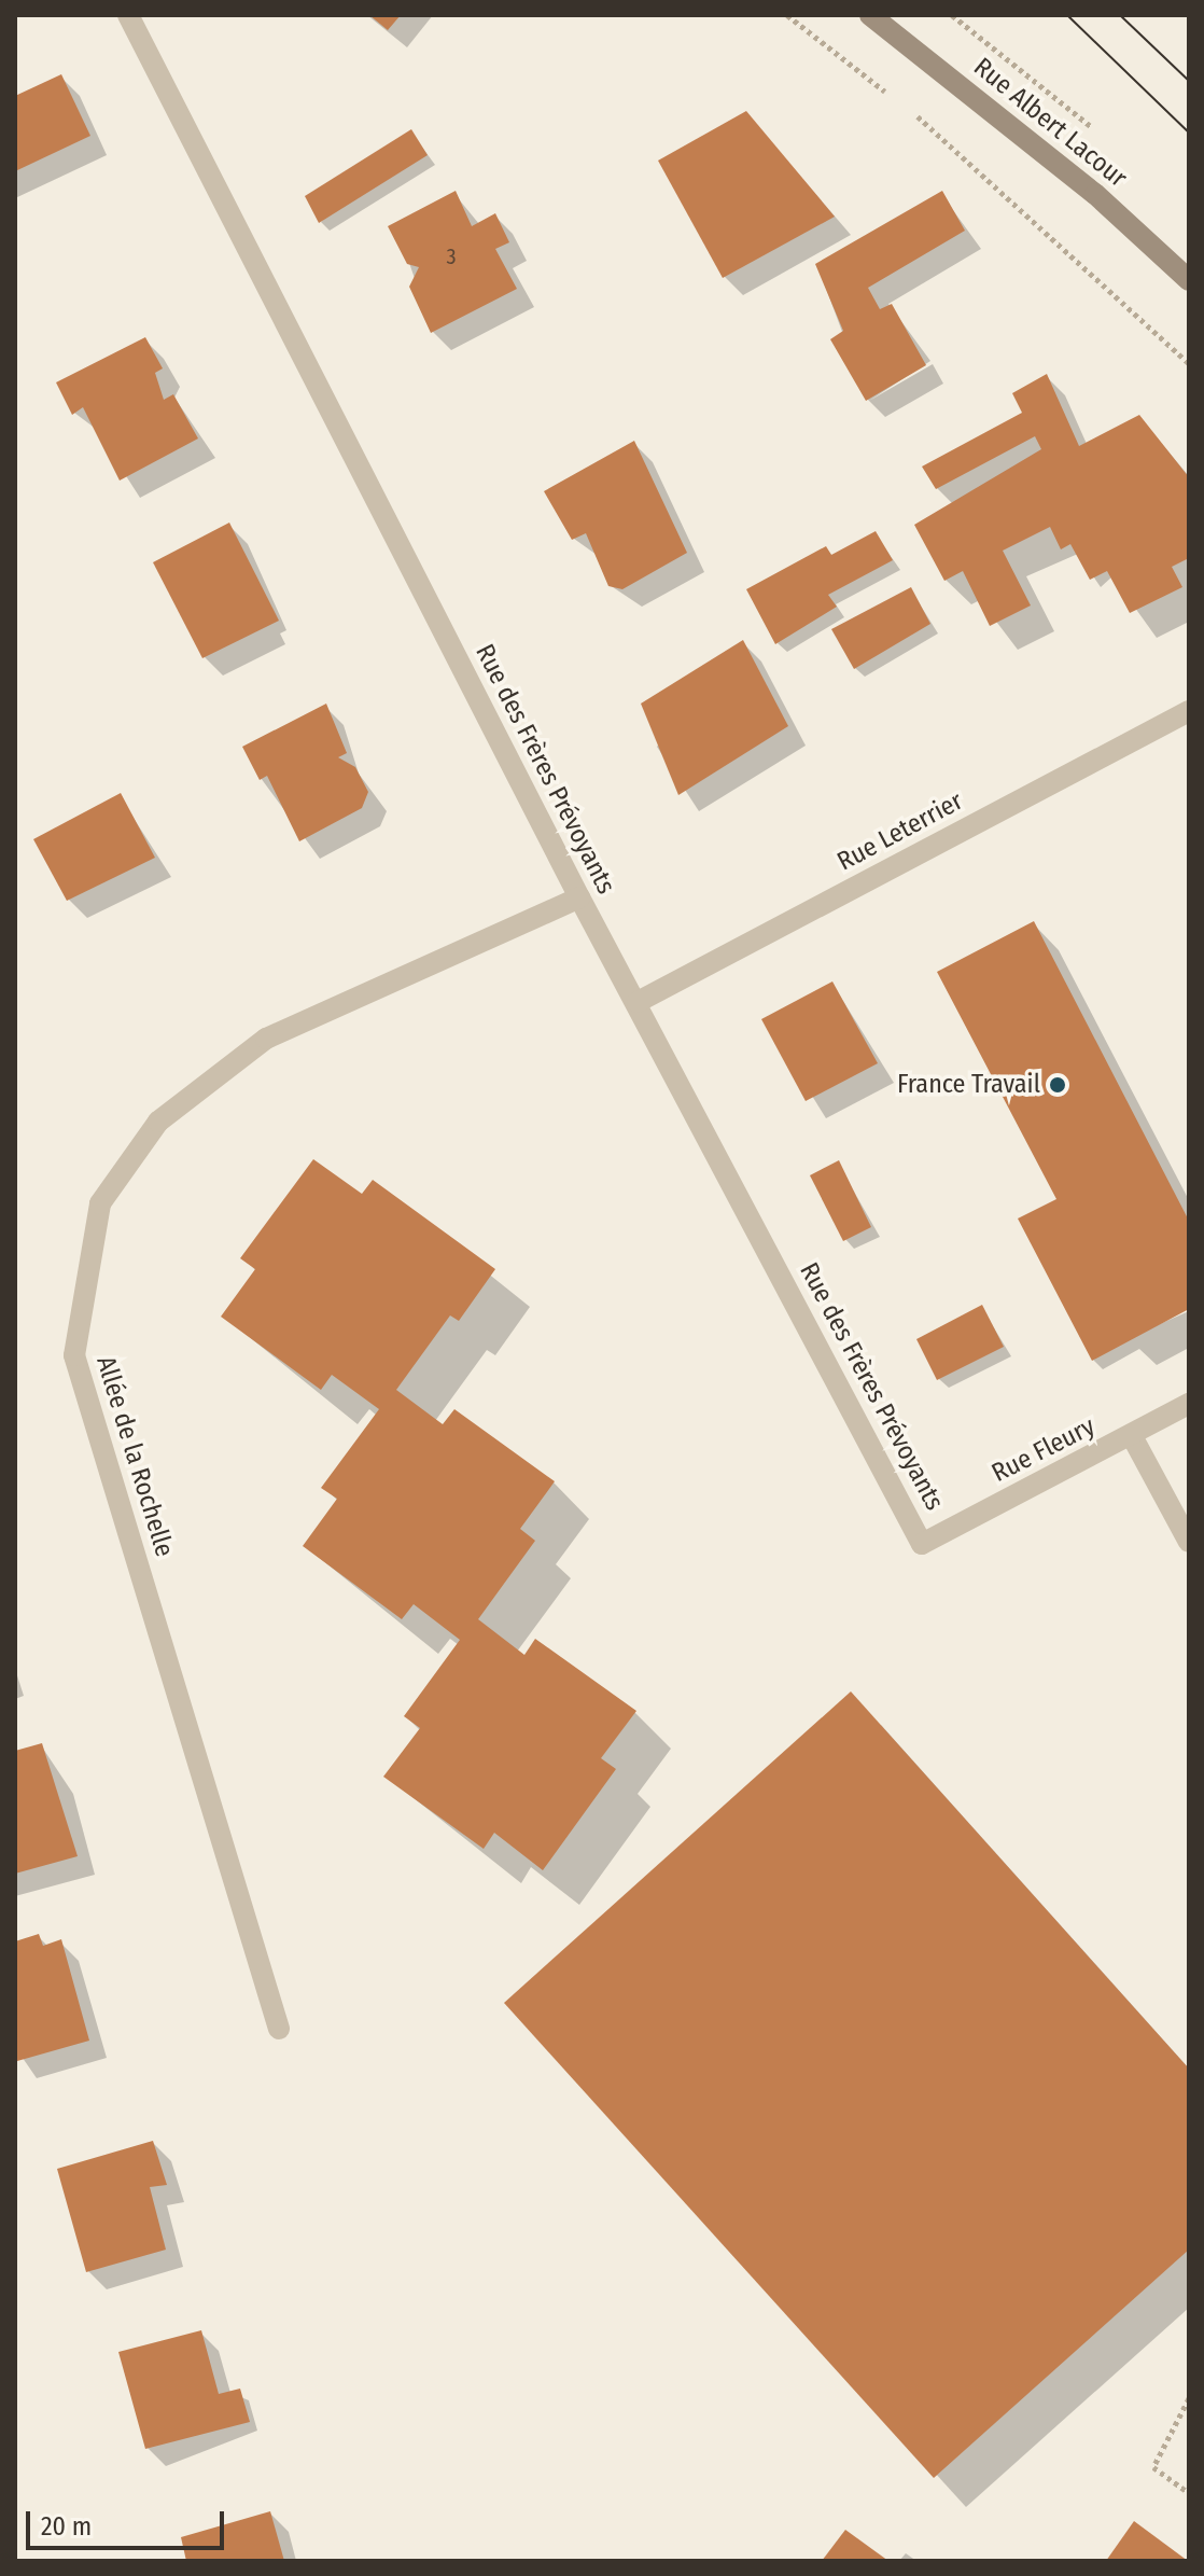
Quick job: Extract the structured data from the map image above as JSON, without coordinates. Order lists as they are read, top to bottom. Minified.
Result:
{"streets":{"street":["Rue Albert Lacour","Rue des Frères Prévoyants","Rue Leterrier","Rue Fleury","Allée de la Rochelle"]},"crossings":[["Rue des Frères Prévoyants","Rue Leterrier"],["Rue des Frères Prévoyants","Rue Fleury"],["Rue des Frères Prévoyants","Allée de la Rochelle"]],"places":["France Travail"],"house_numbers":["3"],"scale_bar":"20 m"}
